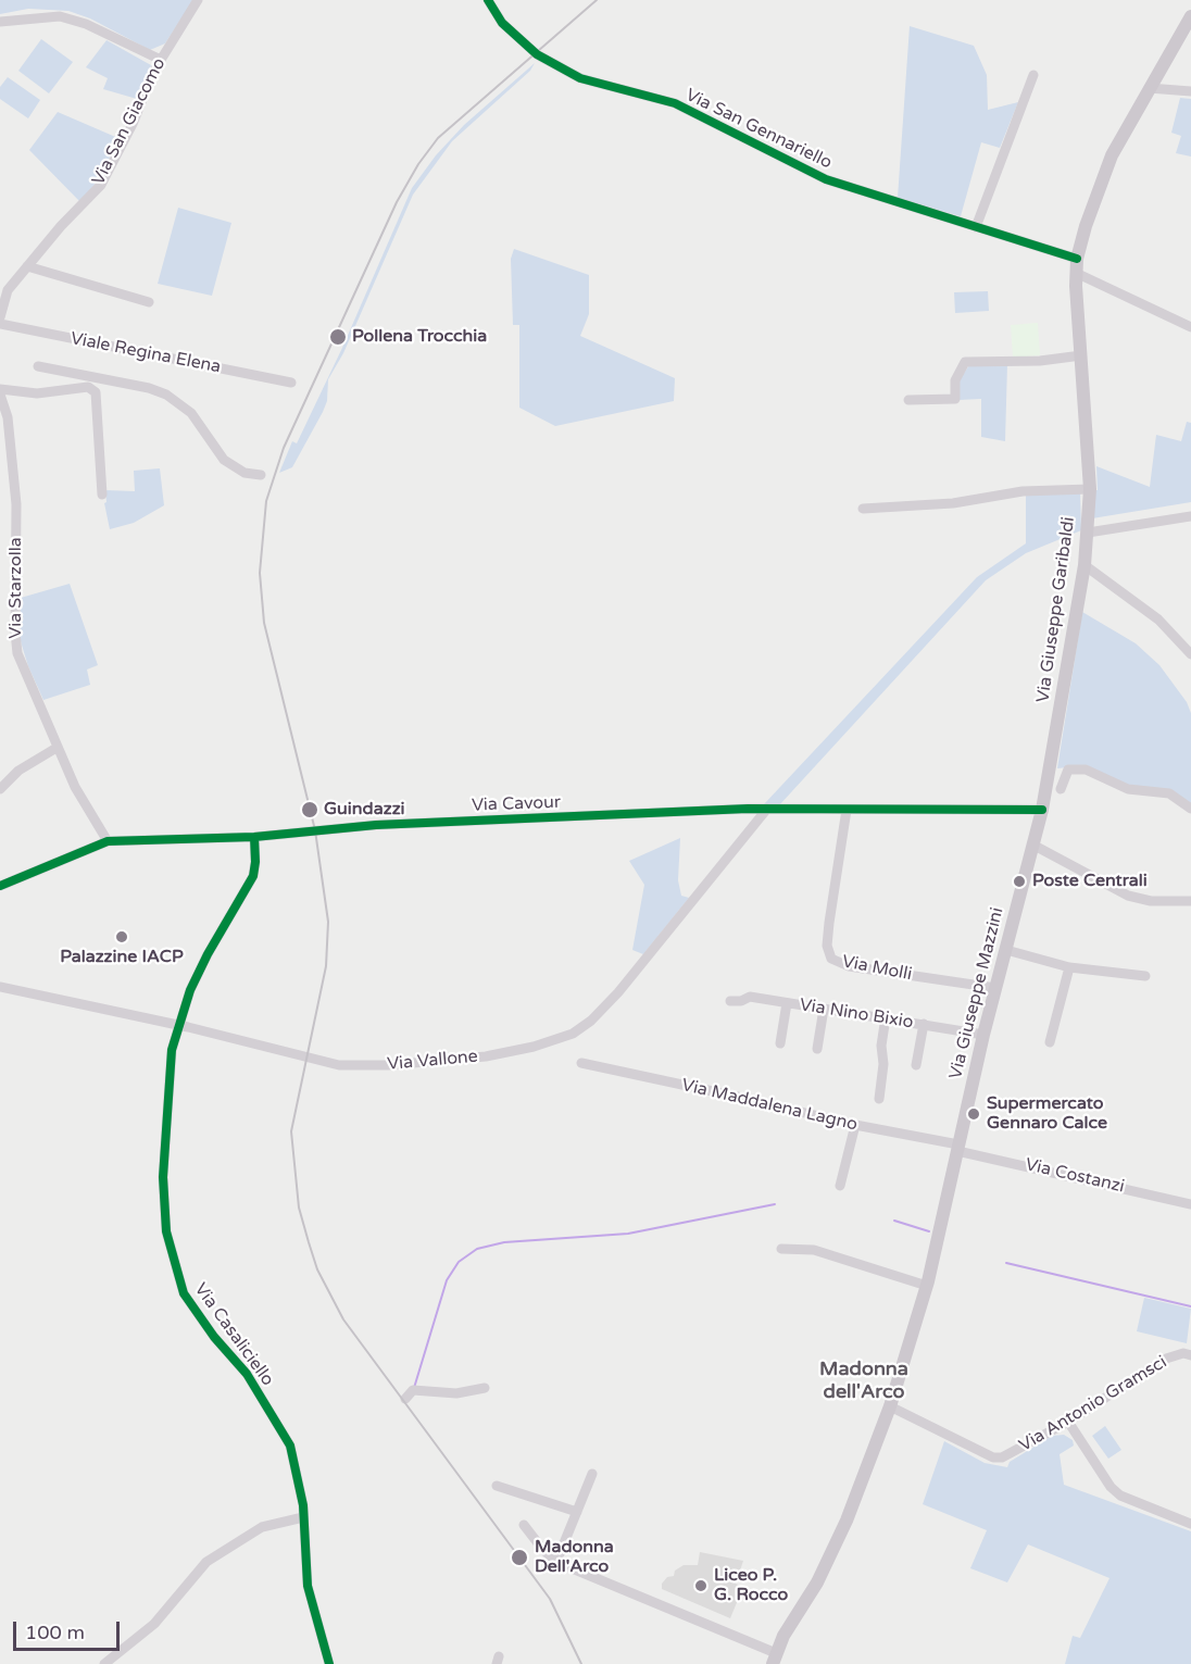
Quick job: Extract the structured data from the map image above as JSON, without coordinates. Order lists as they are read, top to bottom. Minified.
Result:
{"streets":{"main road":["Via Giuseppe Garibaldi","Via Giuseppe Mazzini"],"street":["Via San Giacomo","Via San Gennariello","Viale Regina Elena","Via Starzolla","Via Cavour","Via Molli","Via Nino Bixio","Via Vallone","Via Maddalena Lagno","Via Costanzi","Via Casaliciello","Via Antonio Gramsci"]},"crossings":[["Via San Gennariello","Via Giuseppe Garibaldi"],["Via Starzolla","Via Cavour"],["Via Giuseppe Garibaldi","Via Cavour"],["Via Giuseppe Garibaldi","Via Giuseppe Mazzini"],["Via Cavour","Via Molli"],["Via Cavour","Via Vallone"],["Via Cavour","Via Casaliciello"],["Via Molli","Via Giuseppe Mazzini"],["Via Giuseppe Mazzini","Via Nino Bixio"],["Via Giuseppe Mazzini","Via Maddalena Lagno"],["Via Giuseppe Mazzini","Via Costanzi"],["Via Giuseppe Mazzini","Via Antonio Gramsci"],["Via Vallone","Via Casaliciello"],["Via Maddalena Lagno","Via Costanzi"]],"districts":["Madonna dell'Arco"],"places":["Pollena Trocchia","Guindazzi","Poste Centrali","Palazzine IACP","Supermercato Gennaro Calce","Madonna Dell'Arco","Liceo P. G. Rocco"],"scale_bar":"100 m"}
